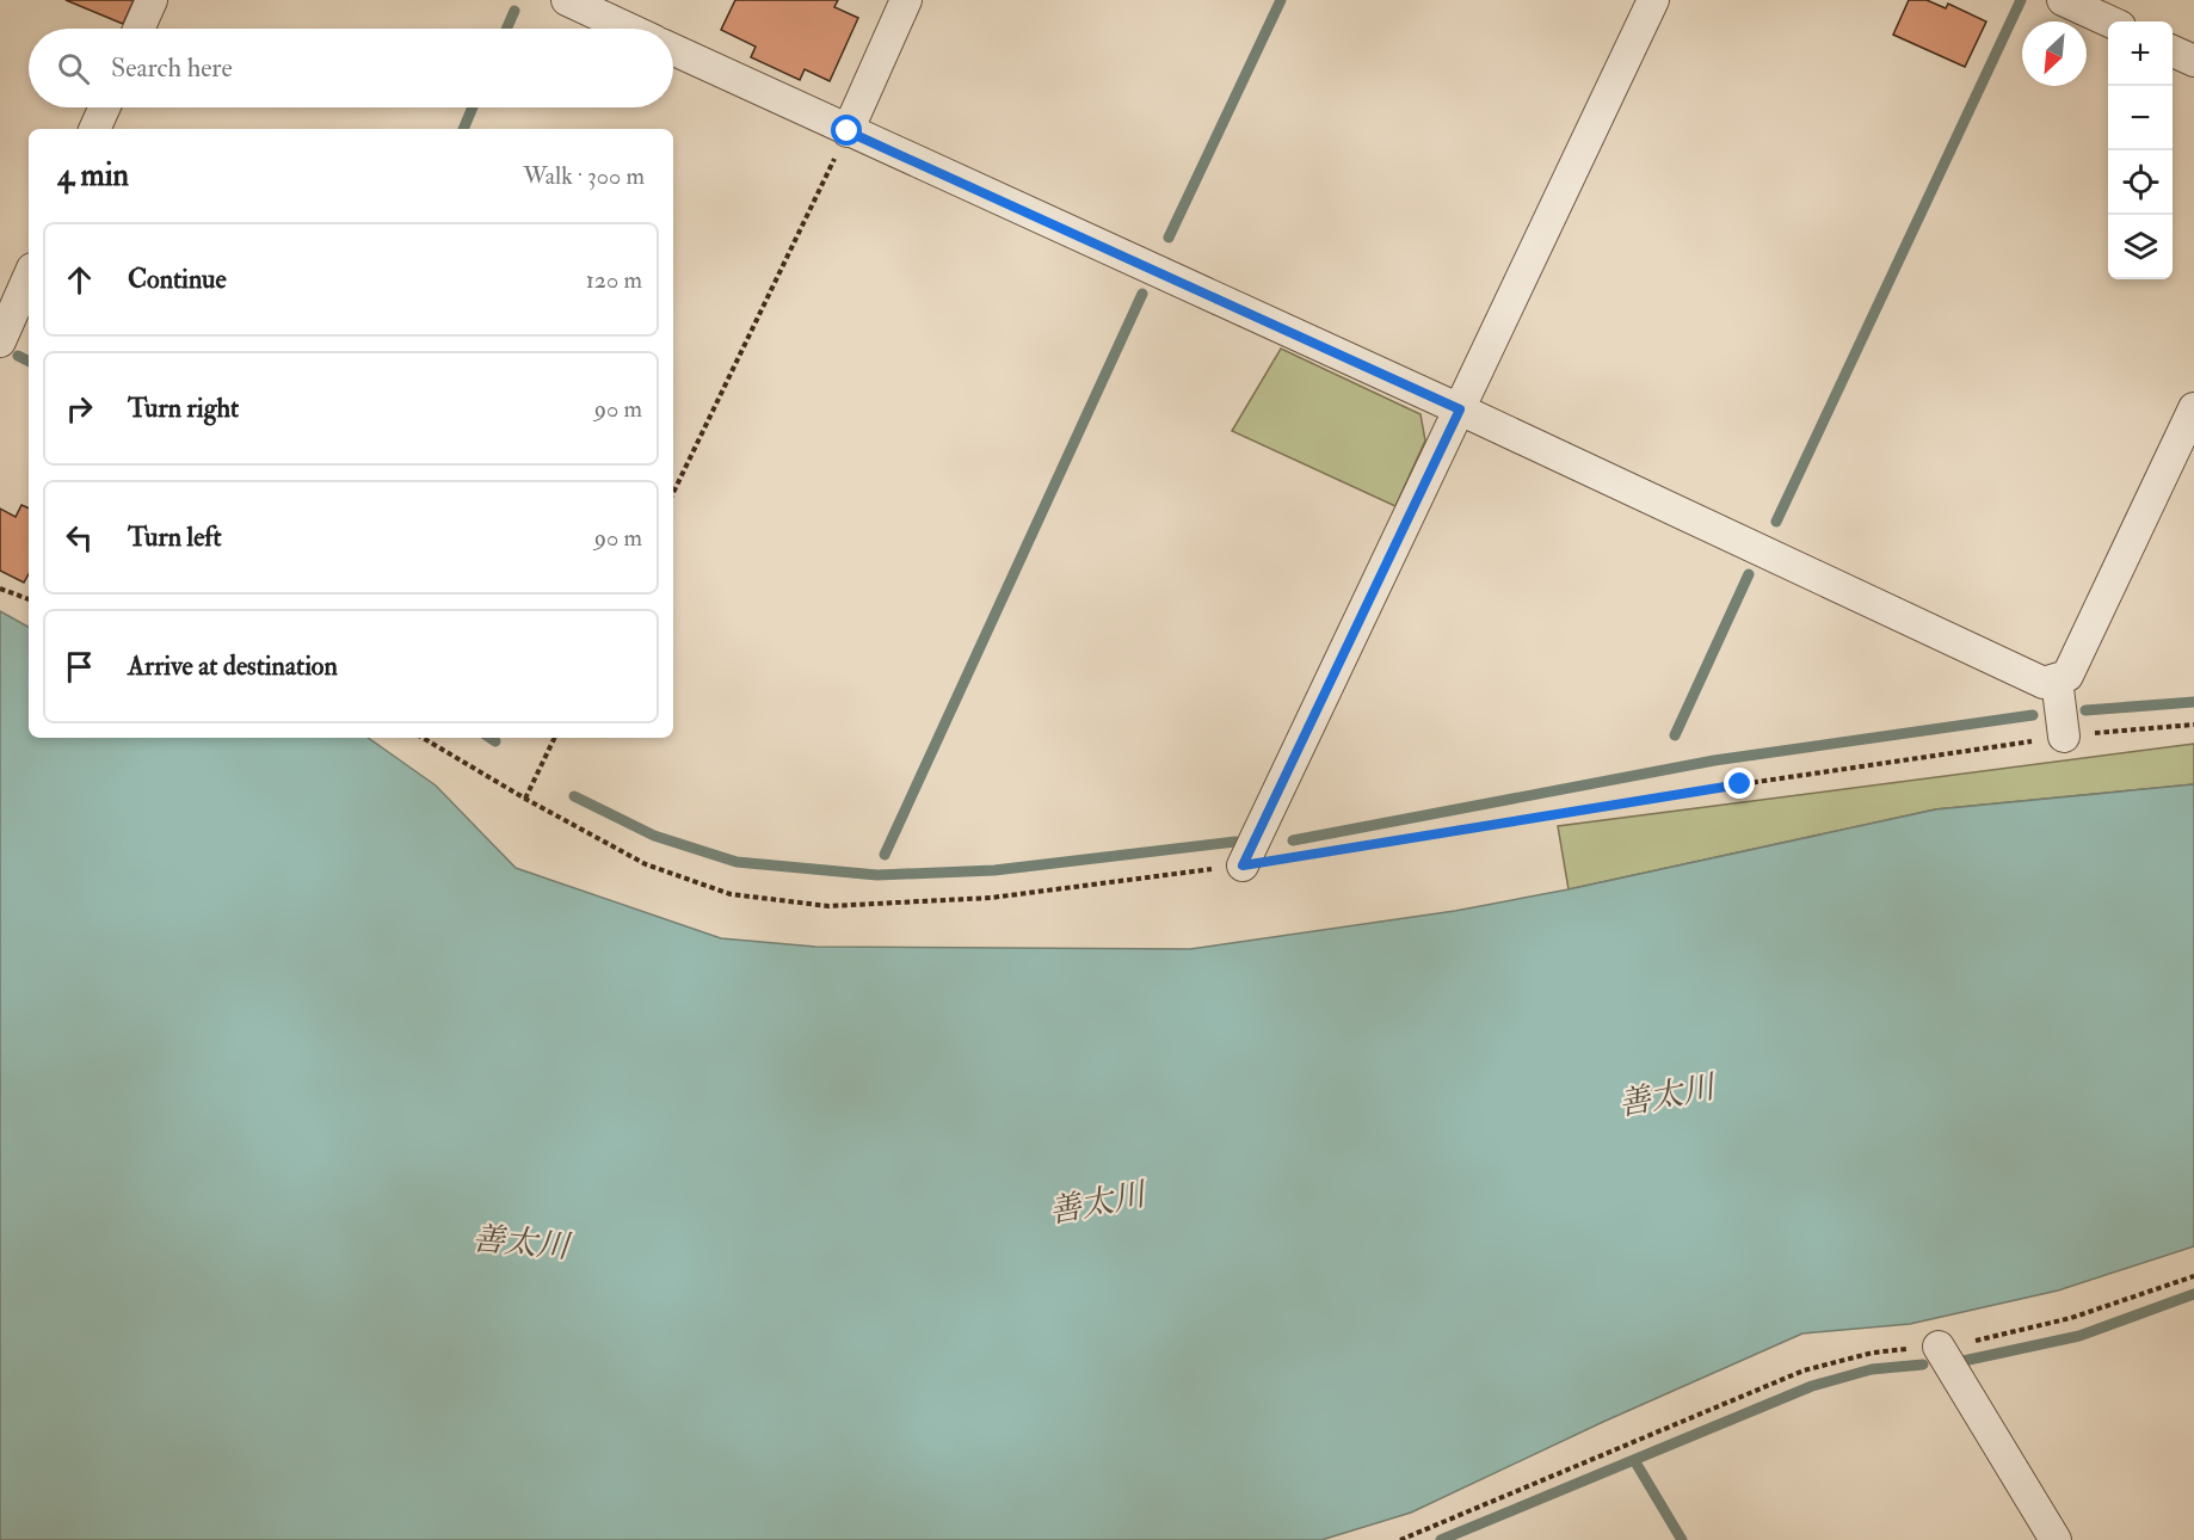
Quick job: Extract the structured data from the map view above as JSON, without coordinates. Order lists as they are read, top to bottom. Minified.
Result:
{"water":["善太川"],"north":"bottom left","page":{"map_buttons":["+","−"],"search":"Search here","heading":["4 min","Walk · 300 m"],"list":[["Continue","120 m"],["Turn right","90 m"],["Turn left","90 m"],"Arrive at destination"]}}
